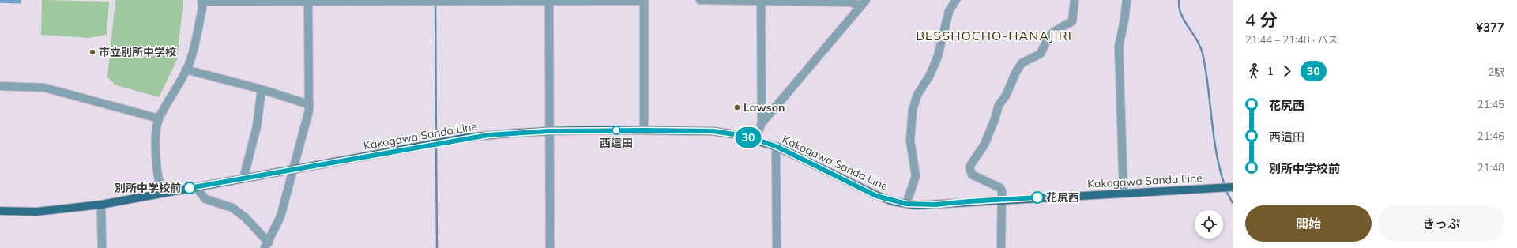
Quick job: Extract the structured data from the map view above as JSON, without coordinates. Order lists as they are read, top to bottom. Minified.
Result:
{"streets":{"main road":["Kakogawa Sanda Line"]},"districts":["BESSHOCHO-HANAJIRI"],"places":["市立別所中学校","Lawson","西這田","別所中学校前","花尻西"],"lines":["bus line 30"],"page":{"on_map":"30","heading":["4 分","21:44 – 21:48 · バス","¥377"],"legs":["1","30","2駅"],"list":[{"name":"花尻西","value":"21:45"},{"name":"西這田","value":"21:46"},{"name":"別所中学校前","value":"21:48"}],"buttons":["開始","きっぷ"]}}
